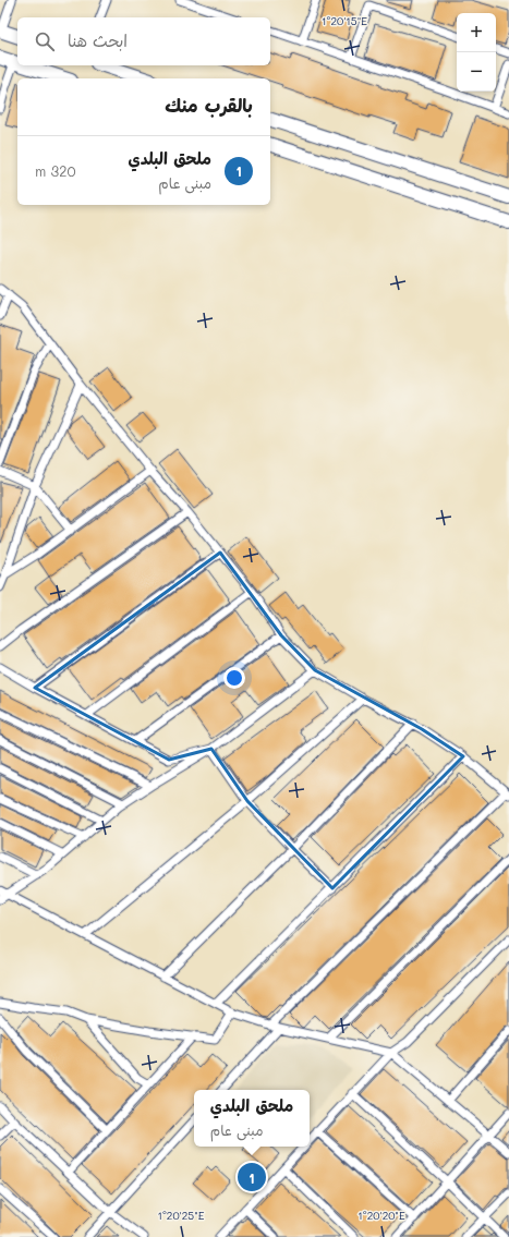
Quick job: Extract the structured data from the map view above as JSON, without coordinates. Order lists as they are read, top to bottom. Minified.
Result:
{"page":{"map_buttons":["+","−"],"search":"ابحث هنا","heading":"بالقرب منك","list":[{"mark":"1","name":"ملحق البلدي","note":"مبنى عام","value":"320 m"}],"popup":["ملحق البلدي","مبنى عام"],"pins":"1"},"coordinates":["1°20'15\"E","1°20'25\"E","1°20'20\"E"]}
